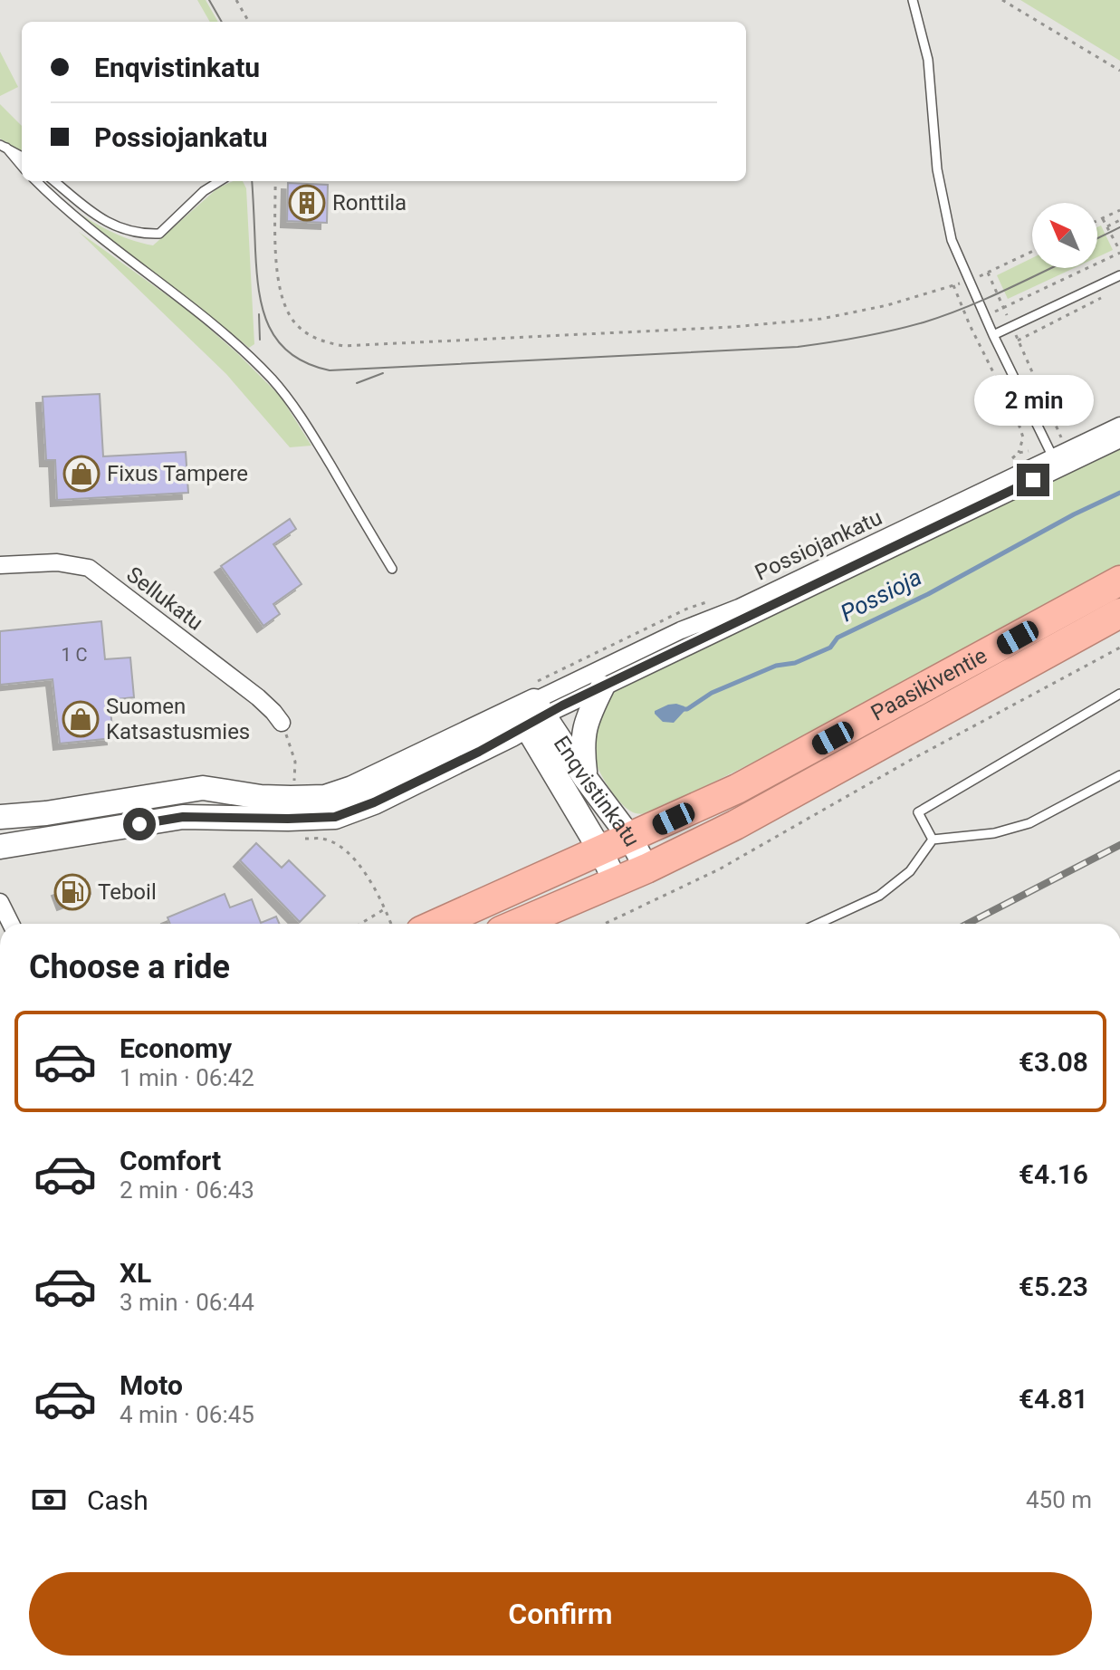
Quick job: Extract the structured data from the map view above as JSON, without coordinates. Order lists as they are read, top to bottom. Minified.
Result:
{"streets":{"highway":["Paasikiventie"],"main road":["Enqvistinkatu"],"street":["Possiojankatu","Sellukatu"]},"crossings":[["Possiojankatu","Enqvistinkatu"],["Paasikiventie","Enqvistinkatu"]],"water":["Possioja"],"places":{"building":["Ronttila"],"shop":["Fixus Tampere","Suomen Katsastusmies"],"fuel station":["Teboil"]},"house_numbers":["1 C"],"north":"top left","page":{"banner":["Enqvistinkatu","Possiojankatu"],"bubble":"2 min","heading":"Choose a ride","list":[{"name":"Economy","note":"1 min · 06:42","value":"€3.08"},{"name":"Comfort","note":"2 min · 06:43","value":"€4.16"},{"name":"XL","note":"3 min · 06:44","value":"€5.23"},{"name":"Moto","note":"4 min · 06:45","value":"€4.81"}],"pay":["Cash","450 m"],"buttons":"Confirm"}}
